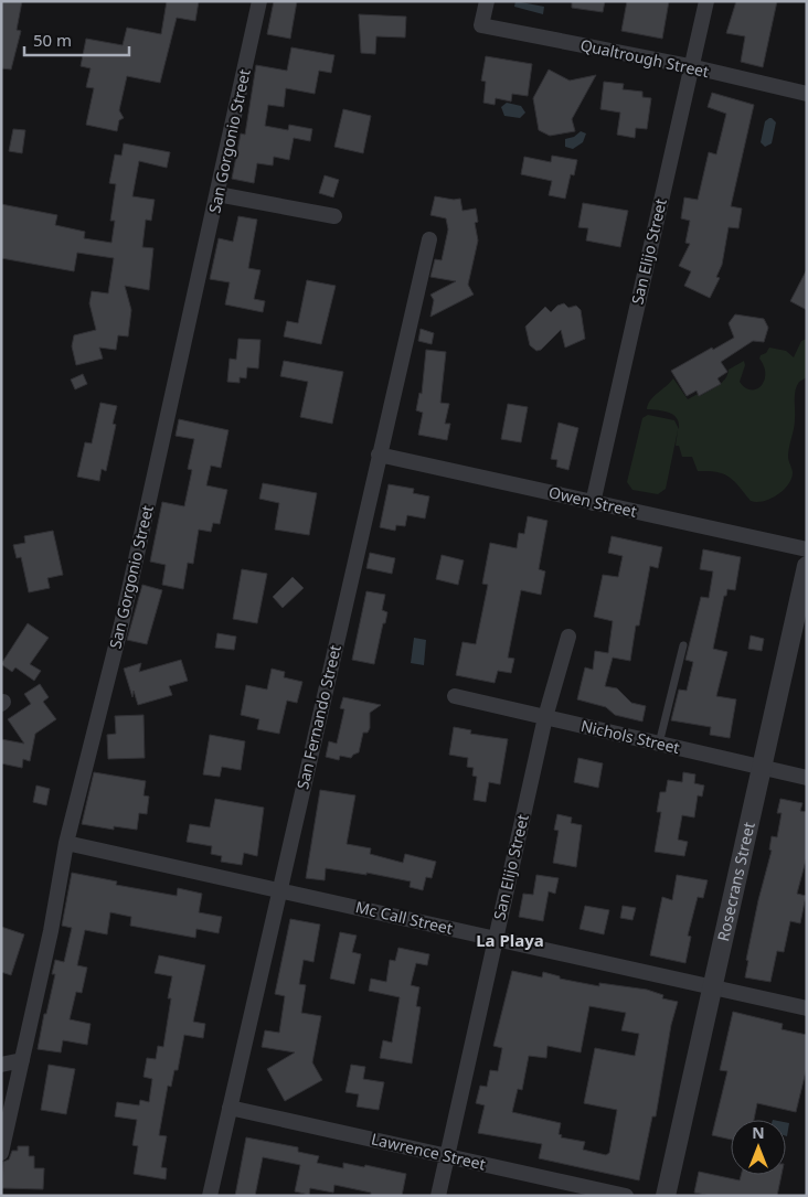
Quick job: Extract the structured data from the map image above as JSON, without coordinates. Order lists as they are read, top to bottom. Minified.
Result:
{"streets":{"street":["Qualtrough Street","San Gorgonio Street","San Elijo Street","Owen Street","San Fernando Street","Nichols Street","Rosecrans Street","Mc Call Street","Lawrence Street"]},"crossings":[["Qualtrough Street","San Elijo Street"],["San Gorgonio Street","Mc Call Street"],["San Elijo Street","Owen Street"],["San Elijo Street","Nichols Street"],["San Elijo Street","Mc Call Street"],["San Elijo Street","Lawrence Street"],["Owen Street","San Fernando Street"],["San Fernando Street","Mc Call Street"],["San Fernando Street","Lawrence Street"],["Nichols Street","Rosecrans Street"],["Rosecrans Street","Mc Call Street"]],"districts":["La Playa"],"scale_bar":"50 m","north":"top"}
